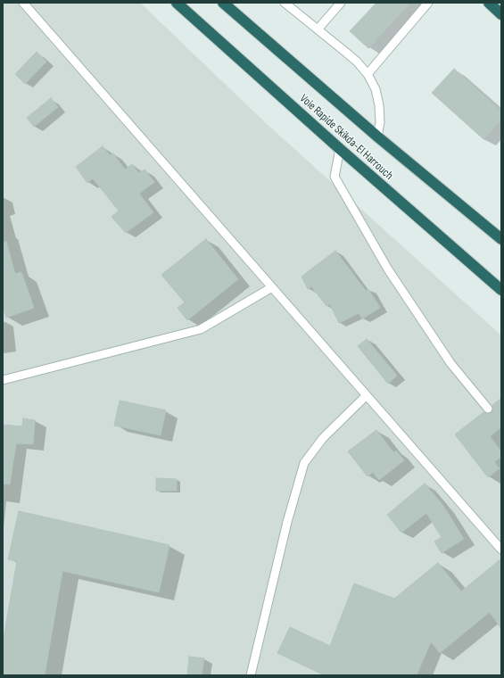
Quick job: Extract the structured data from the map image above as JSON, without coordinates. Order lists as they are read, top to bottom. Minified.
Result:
{"streets":{"highway":["Voie Rapide Skikda-El Harrouch"]}}
